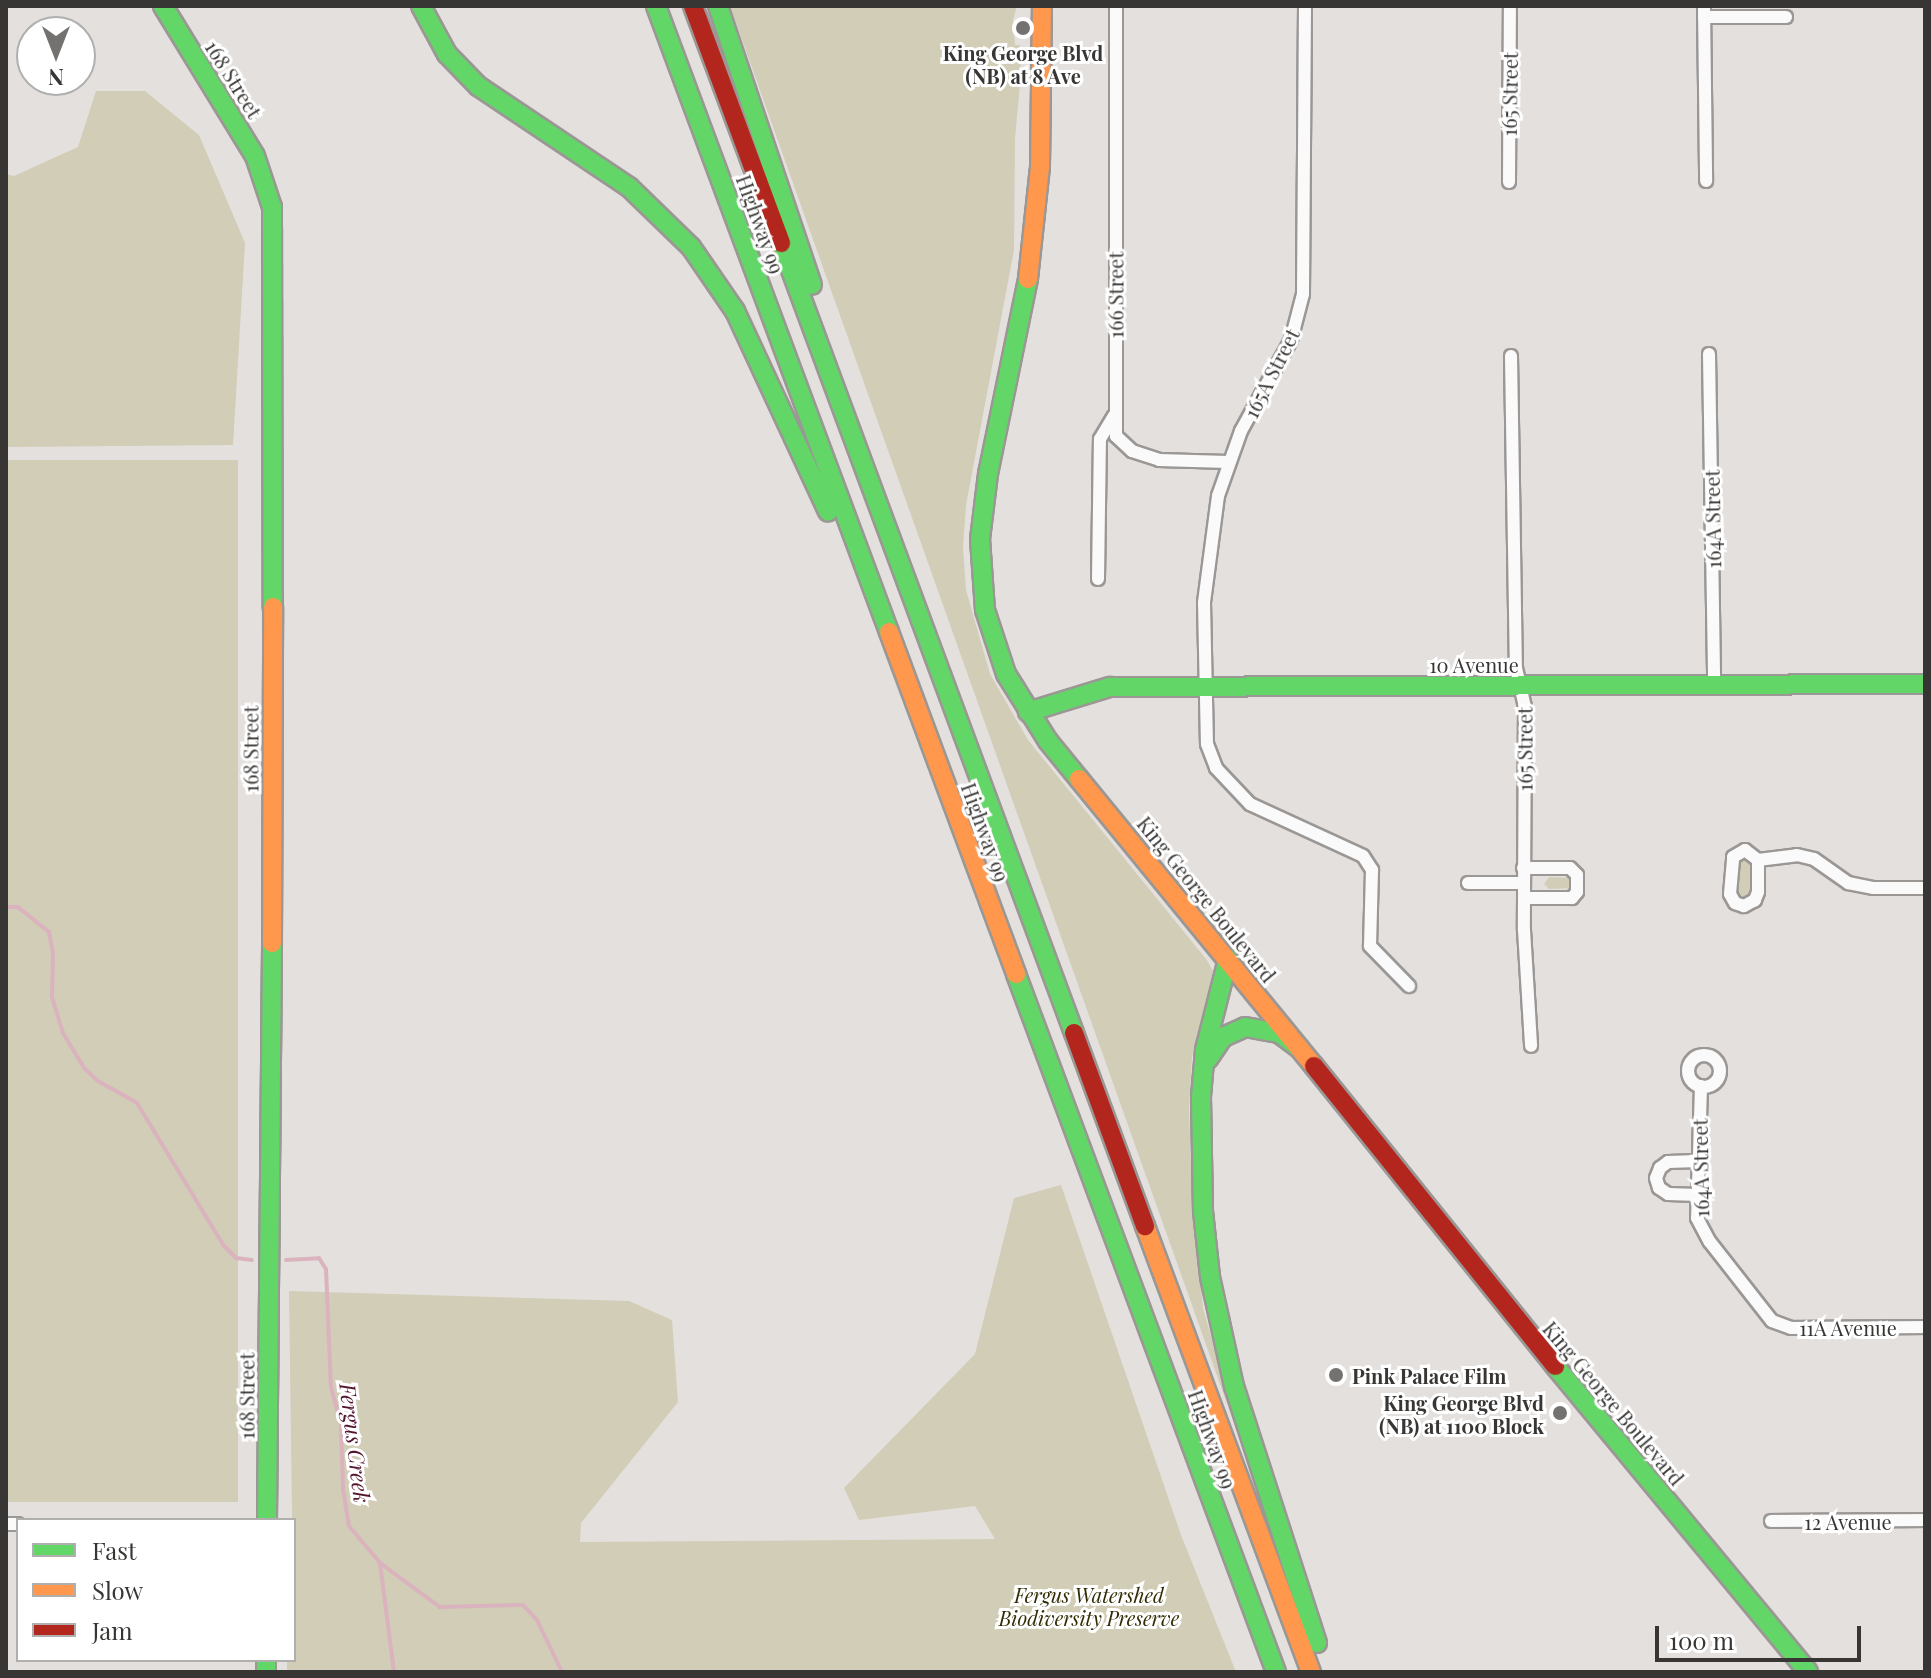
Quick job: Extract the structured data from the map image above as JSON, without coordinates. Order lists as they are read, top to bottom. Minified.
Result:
{"streets":{"main road":["168 Street","Highway 99","10 Avenue","King George Boulevard"],"street":["165 Street","166 Street","165A Street","164A Street","11A Avenue","12 Avenue"]},"crossings":[["165 Street","10 Avenue"],["165A Street","10 Avenue"],["164A Street","10 Avenue"],["164A Street","11A Avenue"],["10 Avenue","King George Boulevard"]],"water":["Fergus Creek"],"parks":["Fergus Watershed Biodiversity Preserve"],"places":["King George Blvd (NB) at 8 Ave","Pink Palace Film","King George Blvd (NB) at 1100 Block"],"legend":["Fast","Slow","Jam"],"scale_bar":"100 m","north":"bottom"}
